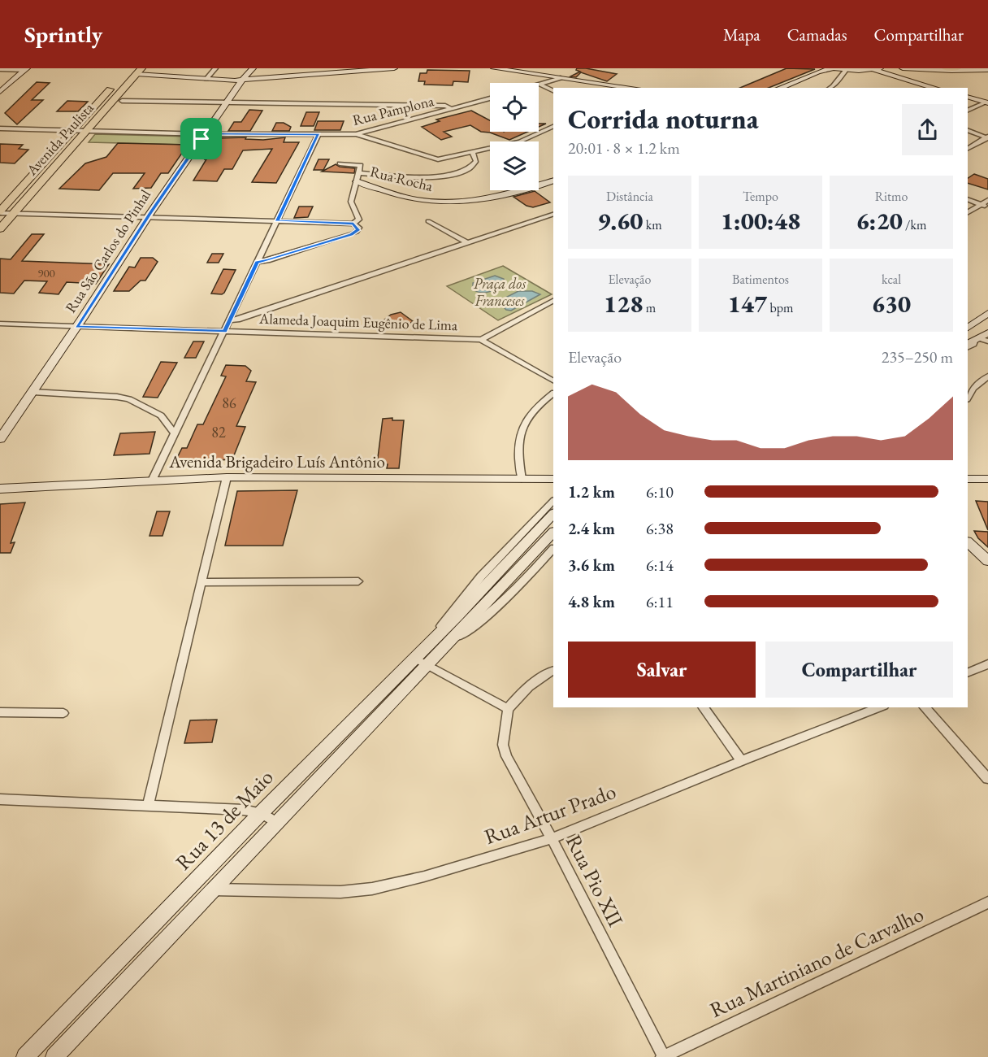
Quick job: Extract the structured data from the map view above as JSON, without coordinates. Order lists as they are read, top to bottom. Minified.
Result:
{"streets":{"main road":["Avenida Paulista"],"street":["Rua Pamplona","Rua Rocha","Rua São Carlos do Pinhal","Alameda Joaquim Eugênio de Lima","Avenida Brigadeiro Luís Antônio","Rua Artur Prado","Rua 13 de Maio","Rua Pio XII","Rua Martiniano de Carvalho"]},"crossings":[["Rua Pamplona","Avenida Paulista"],["Rua Pamplona","Rua São Carlos do Pinhal"],["Rua São Carlos do Pinhal","Alameda Joaquim Eugênio de Lima"],["Rua Artur Prado","Rua 13 de Maio"],["Rua Artur Prado","Rua Pio XII"],["Rua Pio XII","Rua Martiniano de Carvalho"]],"parks":["Praça dos Franceses"],"house_numbers":["900","86","82"],"page":{"header":"Sprintly","nav":["Mapa","Camadas","Compartilhar"],"heading":["Corrida noturna","20:01 · 8 × 1.2 km"],"stats":[["Distância","9.60 km"],["Tempo","1:00:48"],["Ritmo","6:20 /km"],["Elevação","128 m"],["Batimentos","147 bpm"],["kcal","630"]],"chart":["Elevação","235–250 m"],"list":[{"name":"1.2 km","note":"6:10"},{"name":"2.4 km","note":"6:38"},{"name":"3.6 km","note":"6:14"},{"name":"4.8 km","note":"6:11"}],"buttons":["Salvar","Compartilhar"]}}
